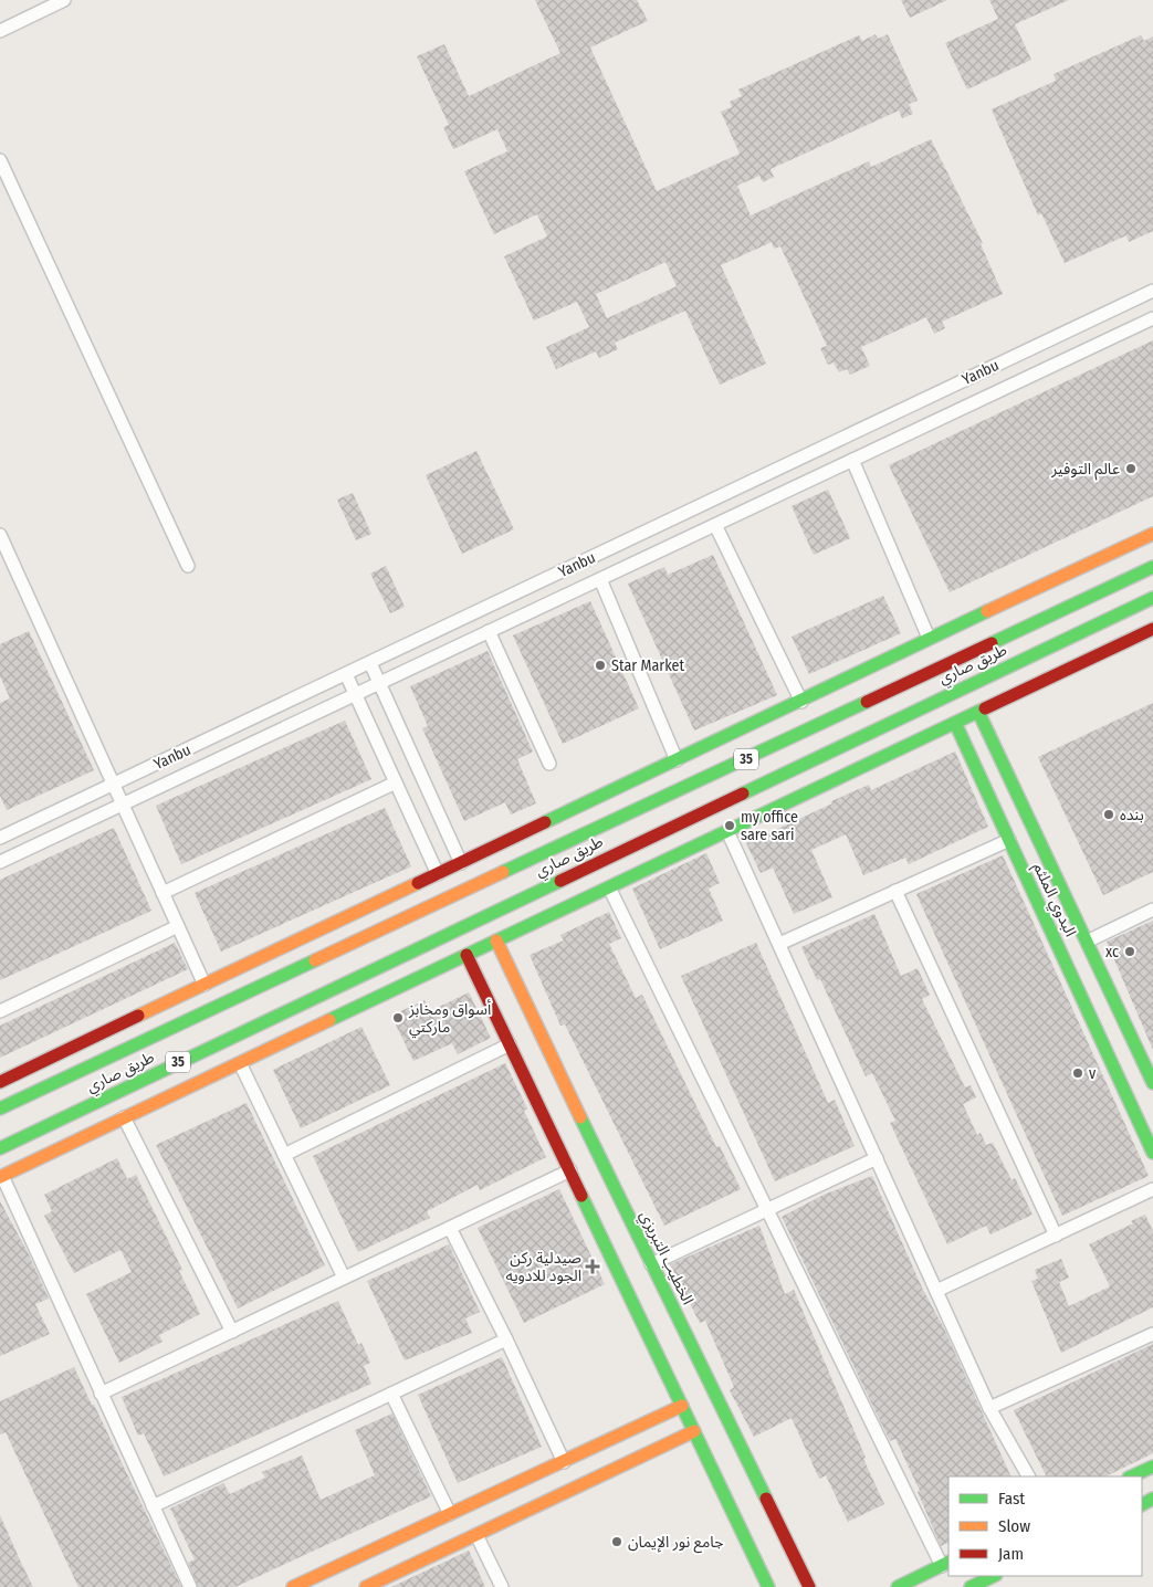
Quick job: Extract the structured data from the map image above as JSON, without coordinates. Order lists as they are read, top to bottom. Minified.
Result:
{"streets":{"main road":["طريق صاري","35","البدوي الملثم","الخطيب التبريزي"],"street":["Yanbu"]},"places":{"other":["عالم التوفير","Star Market","بنده","my office sare sari","xc","أسواق ومخابز ماركتي","v","جامع نور الإيمان"],"health":["صيدلية ركن الجود للادويه"]},"legend":["Fast","Slow","Jam"]}
